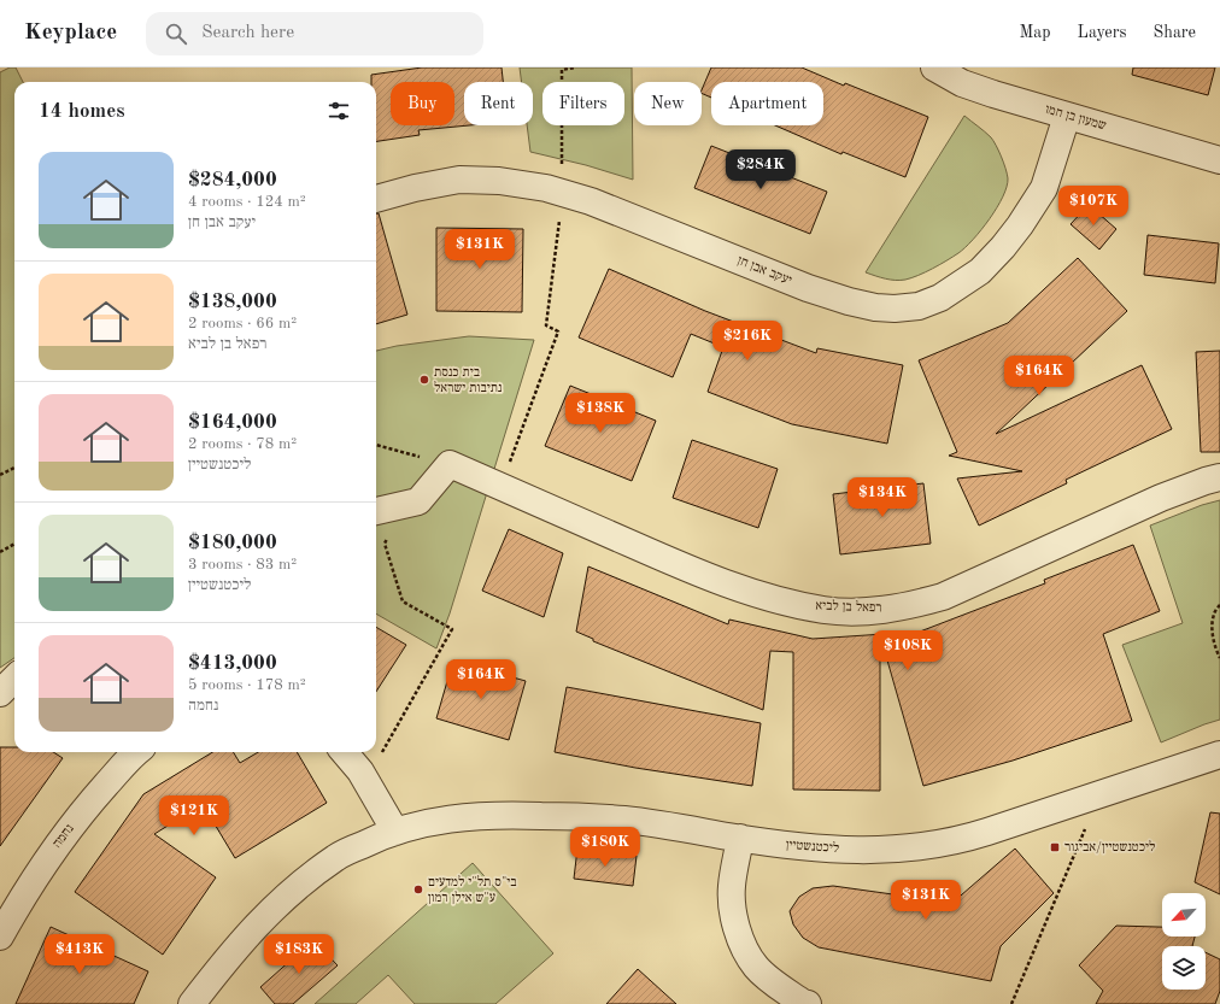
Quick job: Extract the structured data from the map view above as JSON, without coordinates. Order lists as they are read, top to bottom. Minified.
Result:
{"streets":{"street":["שמעון בן חמו","יעקב אבן חן","רפאל בן לביא","נחמה","ליכטנשטיין"]},"crossings":[["שמעון בן חמו","יעקב אבן חן"]],"places":{"other":["בית כנסת נתיבות ישראל","בי\"ס תל\"י למדעים ע\"ש אילן רמון"],"transit":["ליכטנשטיין/אביגור"]},"north":"bottom left","page":{"header":"Keyplace","search":"Search here","nav":["Map","Layers","Share"],"chip":["Buy","Rent","Filters","New","Apartment"],"heading":"14 homes","list":[{"name":"$284,000","note":"4 rooms · 124 m² · יעקב אבן חן"},{"name":"$138,000","note":"2 rooms · 66 m² · רפאל בן לביא"},{"name":"$164,000","note":"2 rooms · 78 m² · ליכטנשטיין"},{"name":"$180,000","note":"3 rooms · 83 m² · ליכטנשטיין"},{"name":"$413,000","note":"5 rooms · 178 m² · נחמה"}],"price":["$284K","$107K","$131K","$216K","$164K","$138K","$134K","$108K","$164K","$121K","$180K","$131K","$413K","$183K"]}}
